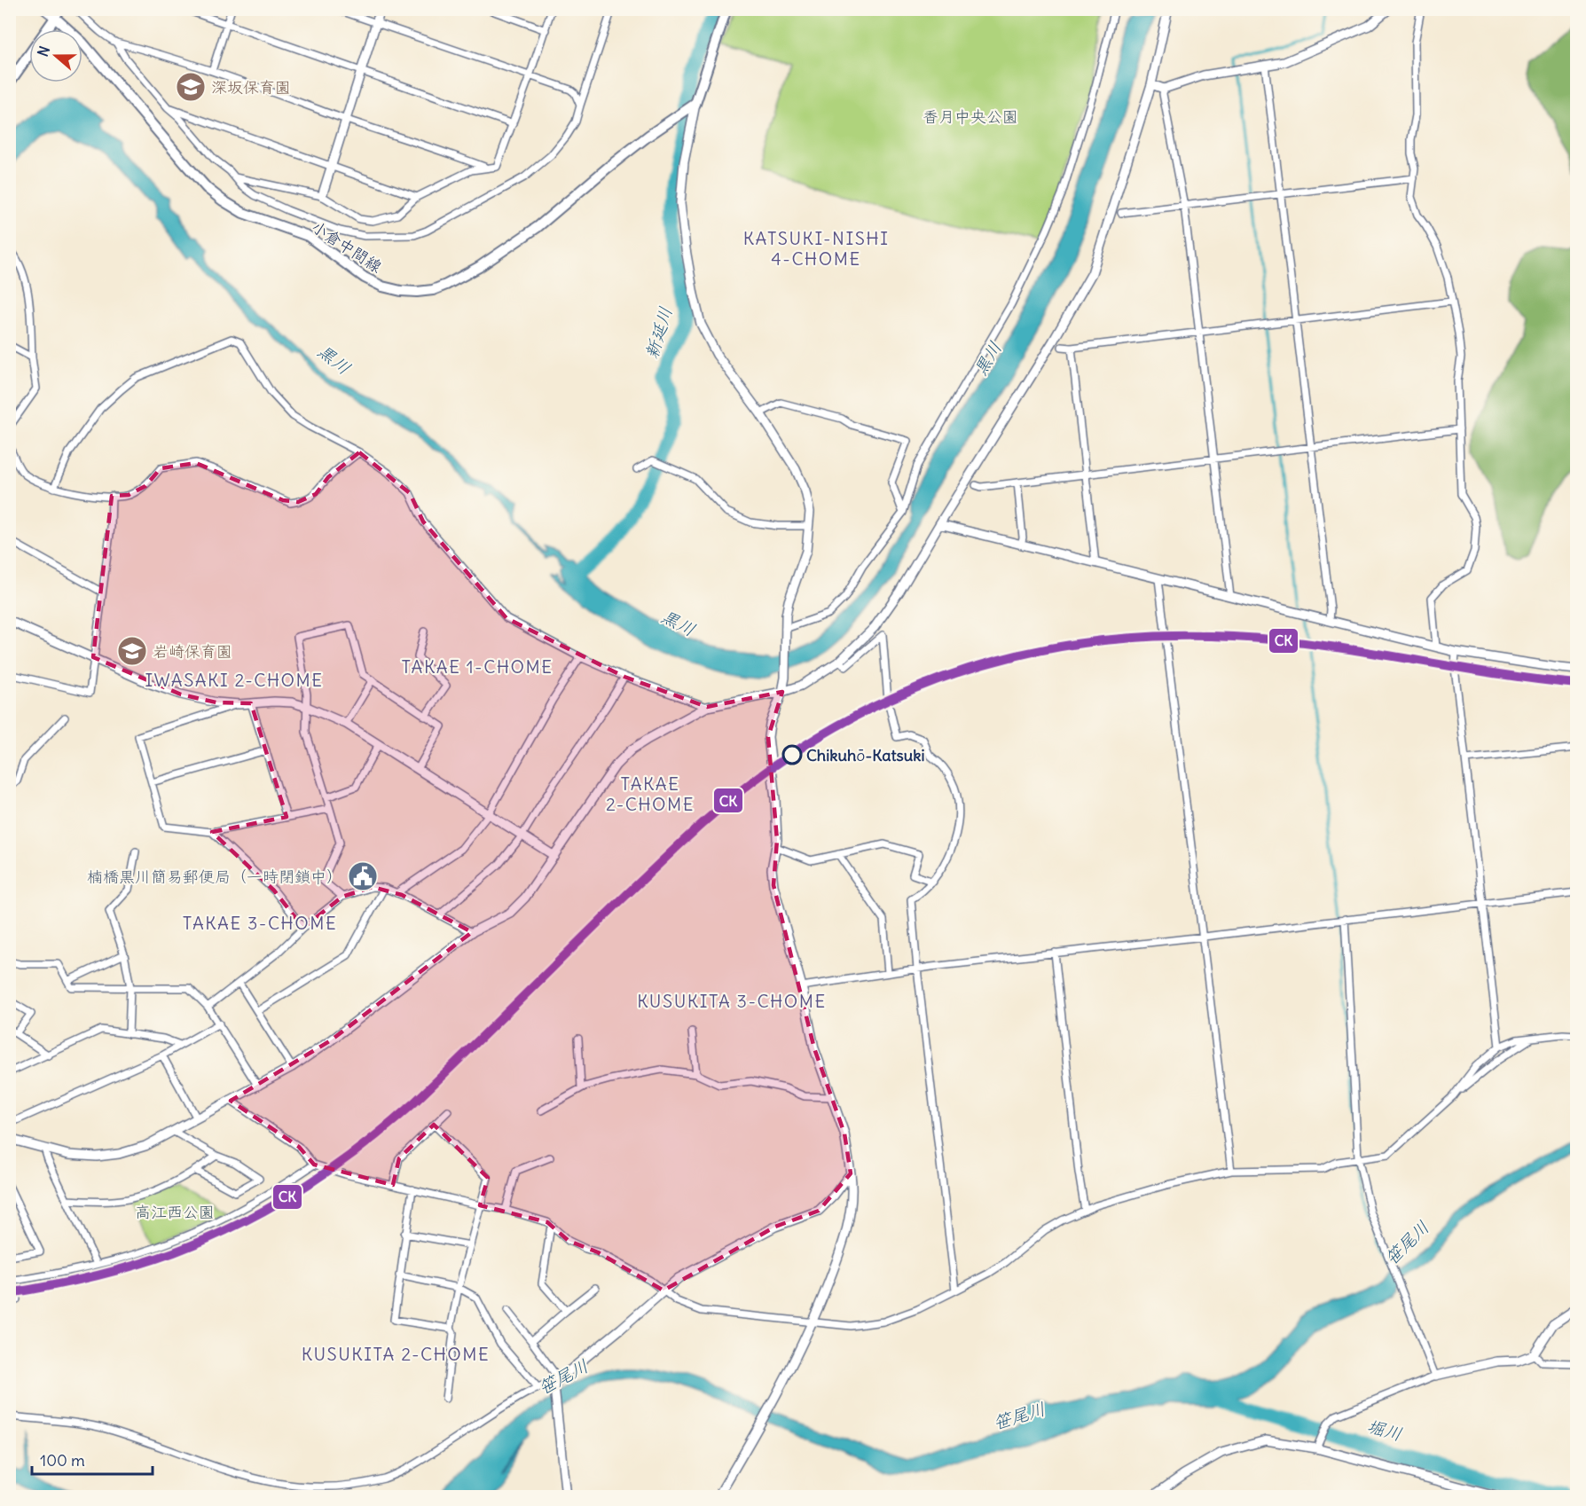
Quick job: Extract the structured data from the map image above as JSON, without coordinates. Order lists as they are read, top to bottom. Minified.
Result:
{"streets":{"main road":["小倉中間線"]},"districts":["KATSUKI-NISHI 4-CHOME","TAKAE 1-CHOME","IWASAKI 2-CHOME","TAKAE 2-CHOME","TAKAE 3-CHOME","KUSUKITA 3-CHOME","KUSUKITA 2-CHOME"],"water":["新延川","黒川","笹尾川","堀川"],"parks":["香月中央公園","高江西公園"],"places":{"school or university":["深坂保育園","岩崎保育園"],"other":["Chikuhō-Katsuki"],"public building":["楠橋黒川簡易郵便局（一時閉鎖中）"]},"lines":["transit line CK"],"scale_bar":"100 m","north":"left"}
